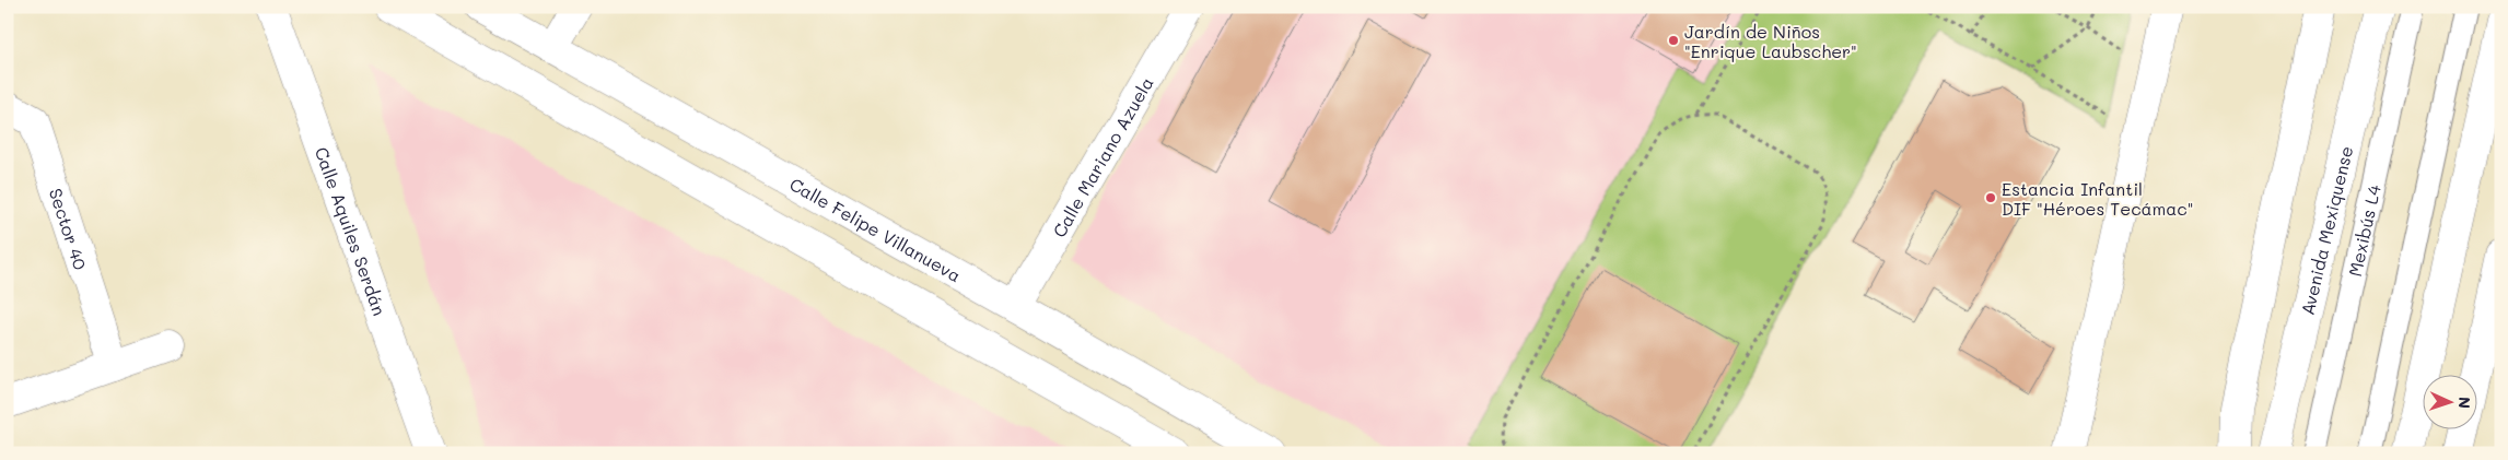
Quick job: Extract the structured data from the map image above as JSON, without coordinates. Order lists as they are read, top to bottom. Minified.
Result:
{"streets":{"main road":["Calle Mariano Azuela","Sector 40","Calle Felipe Villanueva","Avenida Mexiquense","Calle Aquiles Serdán"],"lane":["Mexibús L4"]},"crossings":[["Calle Mariano Azuela","Calle Felipe Villanueva"]],"places":["Jardín de Niños \"Enrique Laubscher\"","Estancia Infantil DIF \"Héroes Tecámac\""],"north":"right"}
